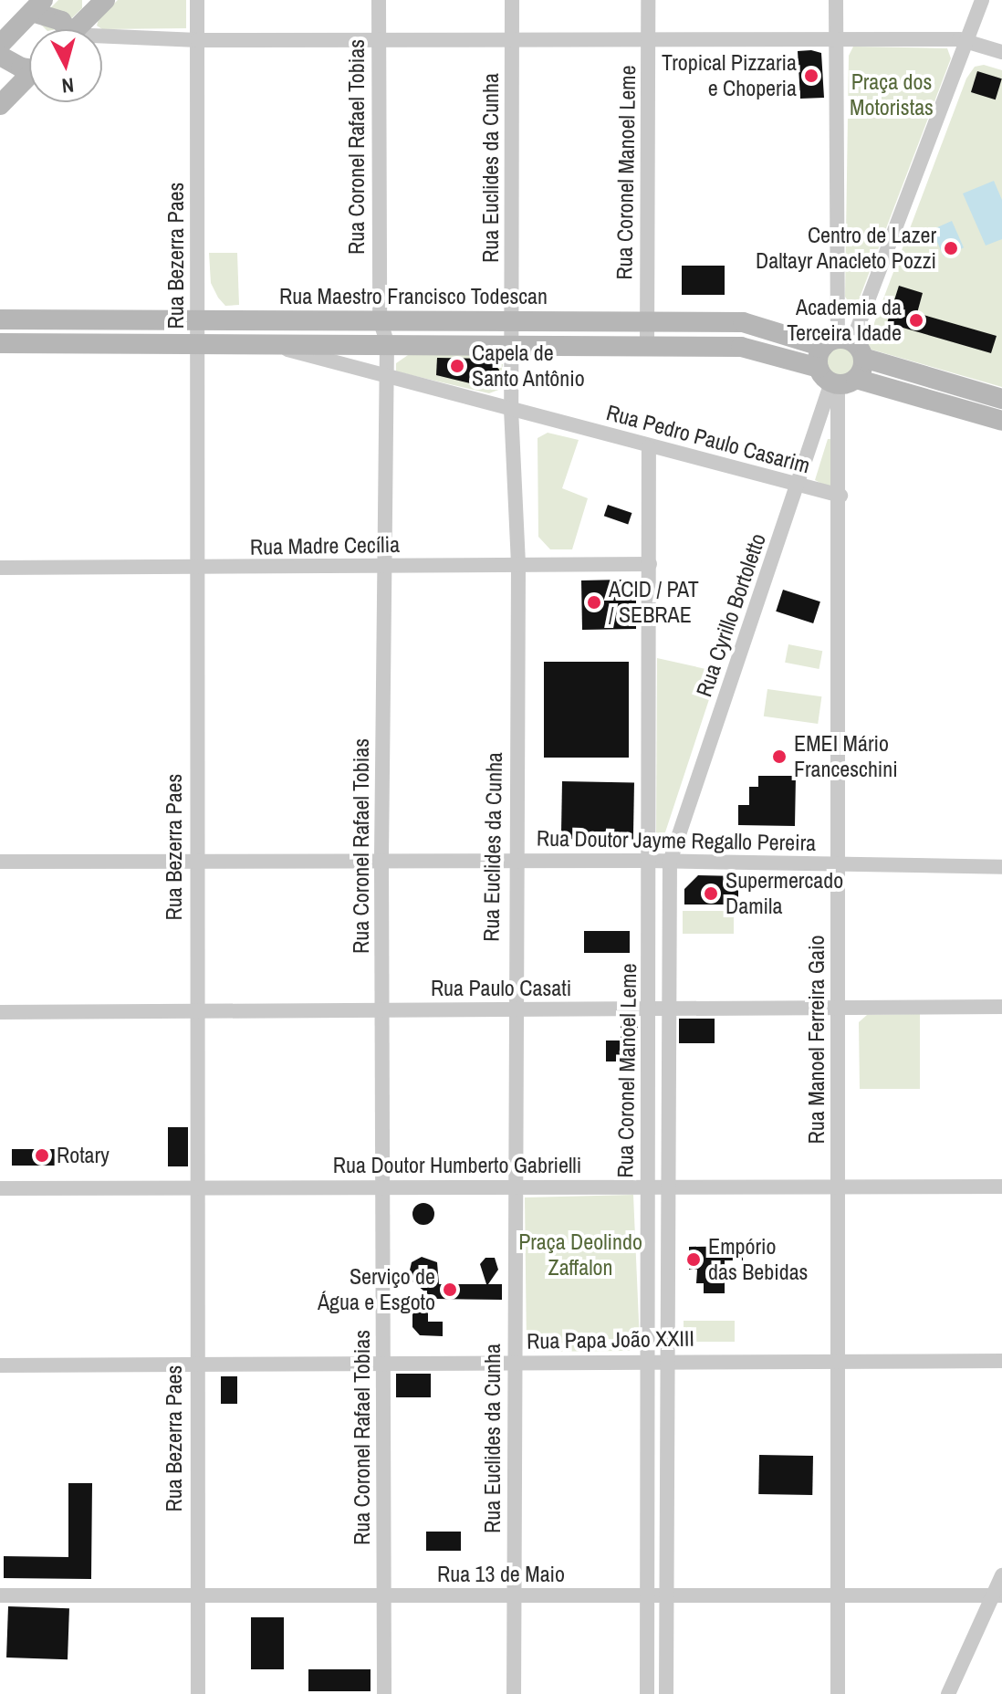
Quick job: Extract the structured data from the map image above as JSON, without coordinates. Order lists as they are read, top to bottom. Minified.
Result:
{"streets":{"main road":["Rua Maestro Francisco Todescan"],"street":["Rua Coronel Rafael Tobias","Rua Euclides da Cunha","Rua Coronel Manoel Leme","Rua Bezerra Paes","Rua Pedro Paulo Casarim","Rua Madre Cecília","Rua Cyrillo Bortoletto","Rua Doutor Jayme Regallo Pereira","Rua Paulo Casati","Rua Manoel Ferreira Gaio","Rua Doutor Humberto Gabrielli","Rua Papa João XXIII","Rua 13 de Maio"]},"crossings":[["Rua Coronel Rafael Tobias","Rua Maestro Francisco Todescan"],["Rua Coronel Rafael Tobias","Rua Pedro Paulo Casarim"],["Rua Coronel Rafael Tobias","Rua Madre Cecília"],["Rua Coronel Rafael Tobias","Rua Doutor Jayme Regallo Pereira"],["Rua Coronel Rafael Tobias","Rua Paulo Casati"],["Rua Coronel Rafael Tobias","Rua Doutor Humberto Gabrielli"],["Rua Coronel Rafael Tobias","Rua Papa João XXIII"],["Rua Coronel Rafael Tobias","Rua 13 de Maio"],["Rua Euclides da Cunha","Rua Maestro Francisco Todescan"],["Rua Euclides da Cunha","Rua Pedro Paulo Casarim"],["Rua Euclides da Cunha","Rua Madre Cecília"],["Rua Euclides da Cunha","Rua Doutor Jayme Regallo Pereira"],["Rua Euclides da Cunha","Rua Paulo Casati"],["Rua Euclides da Cunha","Rua Doutor Humberto Gabrielli"],["Rua Euclides da Cunha","Rua Papa João XXIII"],["Rua Euclides da Cunha","Rua 13 de Maio"],["Rua Coronel Manoel Leme","Rua Maestro Francisco Todescan"],["Rua Coronel Manoel Leme","Rua Pedro Paulo Casarim"],["Rua Coronel Manoel Leme","Rua Madre Cecília"],["Rua Coronel Manoel Leme","Rua Cyrillo Bortoletto"],["Rua Coronel Manoel Leme","Rua Doutor Jayme Regallo Pereira"],["Rua Coronel Manoel Leme","Rua Paulo Casati"],["Rua Coronel Manoel Leme","Rua Doutor Humberto Gabrielli"],["Rua Coronel Manoel Leme","Rua Papa João XXIII"],["Rua Coronel Manoel Leme","Rua 13 de Maio"],["Rua Bezerra Paes","Rua Maestro Francisco Todescan"],["Rua Bezerra Paes","Rua Madre Cecília"],["Rua Bezerra Paes","Rua Doutor Jayme Regallo Pereira"],["Rua Bezerra Paes","Rua Paulo Casati"],["Rua Bezerra Paes","Rua Doutor Humberto Gabrielli"],["Rua Bezerra Paes","Rua Papa João XXIII"],["Rua Bezerra Paes","Rua 13 de Maio"],["Rua Pedro Paulo Casarim","Rua Cyrillo Bortoletto"],["Rua Pedro Paulo Casarim","Rua Manoel Ferreira Gaio"],["Rua Cyrillo Bortoletto","Rua Doutor Jayme Regallo Pereira"],["Rua Cyrillo Bortoletto","Rua Manoel Ferreira Gaio"],["Rua Doutor Jayme Regallo Pereira","Rua Manoel Ferreira Gaio"],["Rua Paulo Casati","Rua Manoel Ferreira Gaio"],["Rua Manoel Ferreira Gaio","Rua Doutor Humberto Gabrielli"],["Rua Manoel Ferreira Gaio","Rua Papa João XXIII"],["Rua Manoel Ferreira Gaio","Rua 13 de Maio"]],"parks":["Praça dos Motoristas","Praça Deolindo Zaffalon"],"places":["Tropical Pizzaria e Choperia","Centro de Lazer Daltayr Anacleto Pozzi","Academia da Terceira Idade","Capela de Santo Antônio","ACID / PAT / SEBRAE","EMEI Mário Franceschini","Supermercado Damila","Rotary","Empório das Bebidas","Serviço de Água e Esgoto"],"north":"bottom"}
